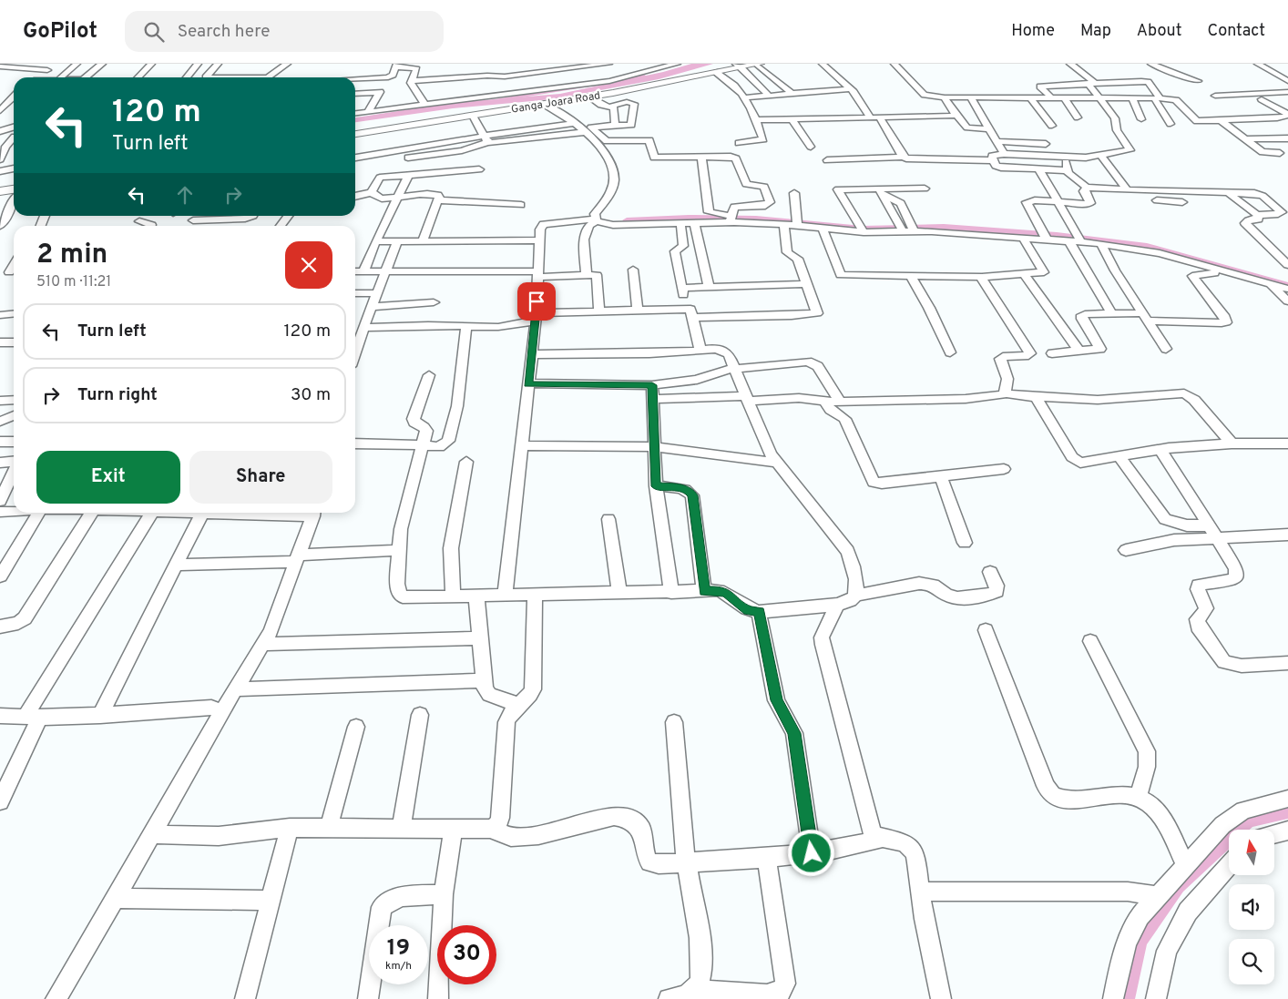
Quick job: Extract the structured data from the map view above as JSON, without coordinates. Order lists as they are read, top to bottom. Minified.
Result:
{"streets":{"main road":["Ganga Joara Road"]},"north":"top","page":{"header":"GoPilot","search":"Search here","nav":["Home","Map","About","Contact"],"turn":["120 m","Turn left"],"heading":["2 min","510 m · 11:21"],"list":[{"name":"Turn left","value":"120 m"},{"name":"Turn right","value":"30 m"}],"buttons":["Exit","Share"],"speed":"19 km/h","limit":"30"}}
